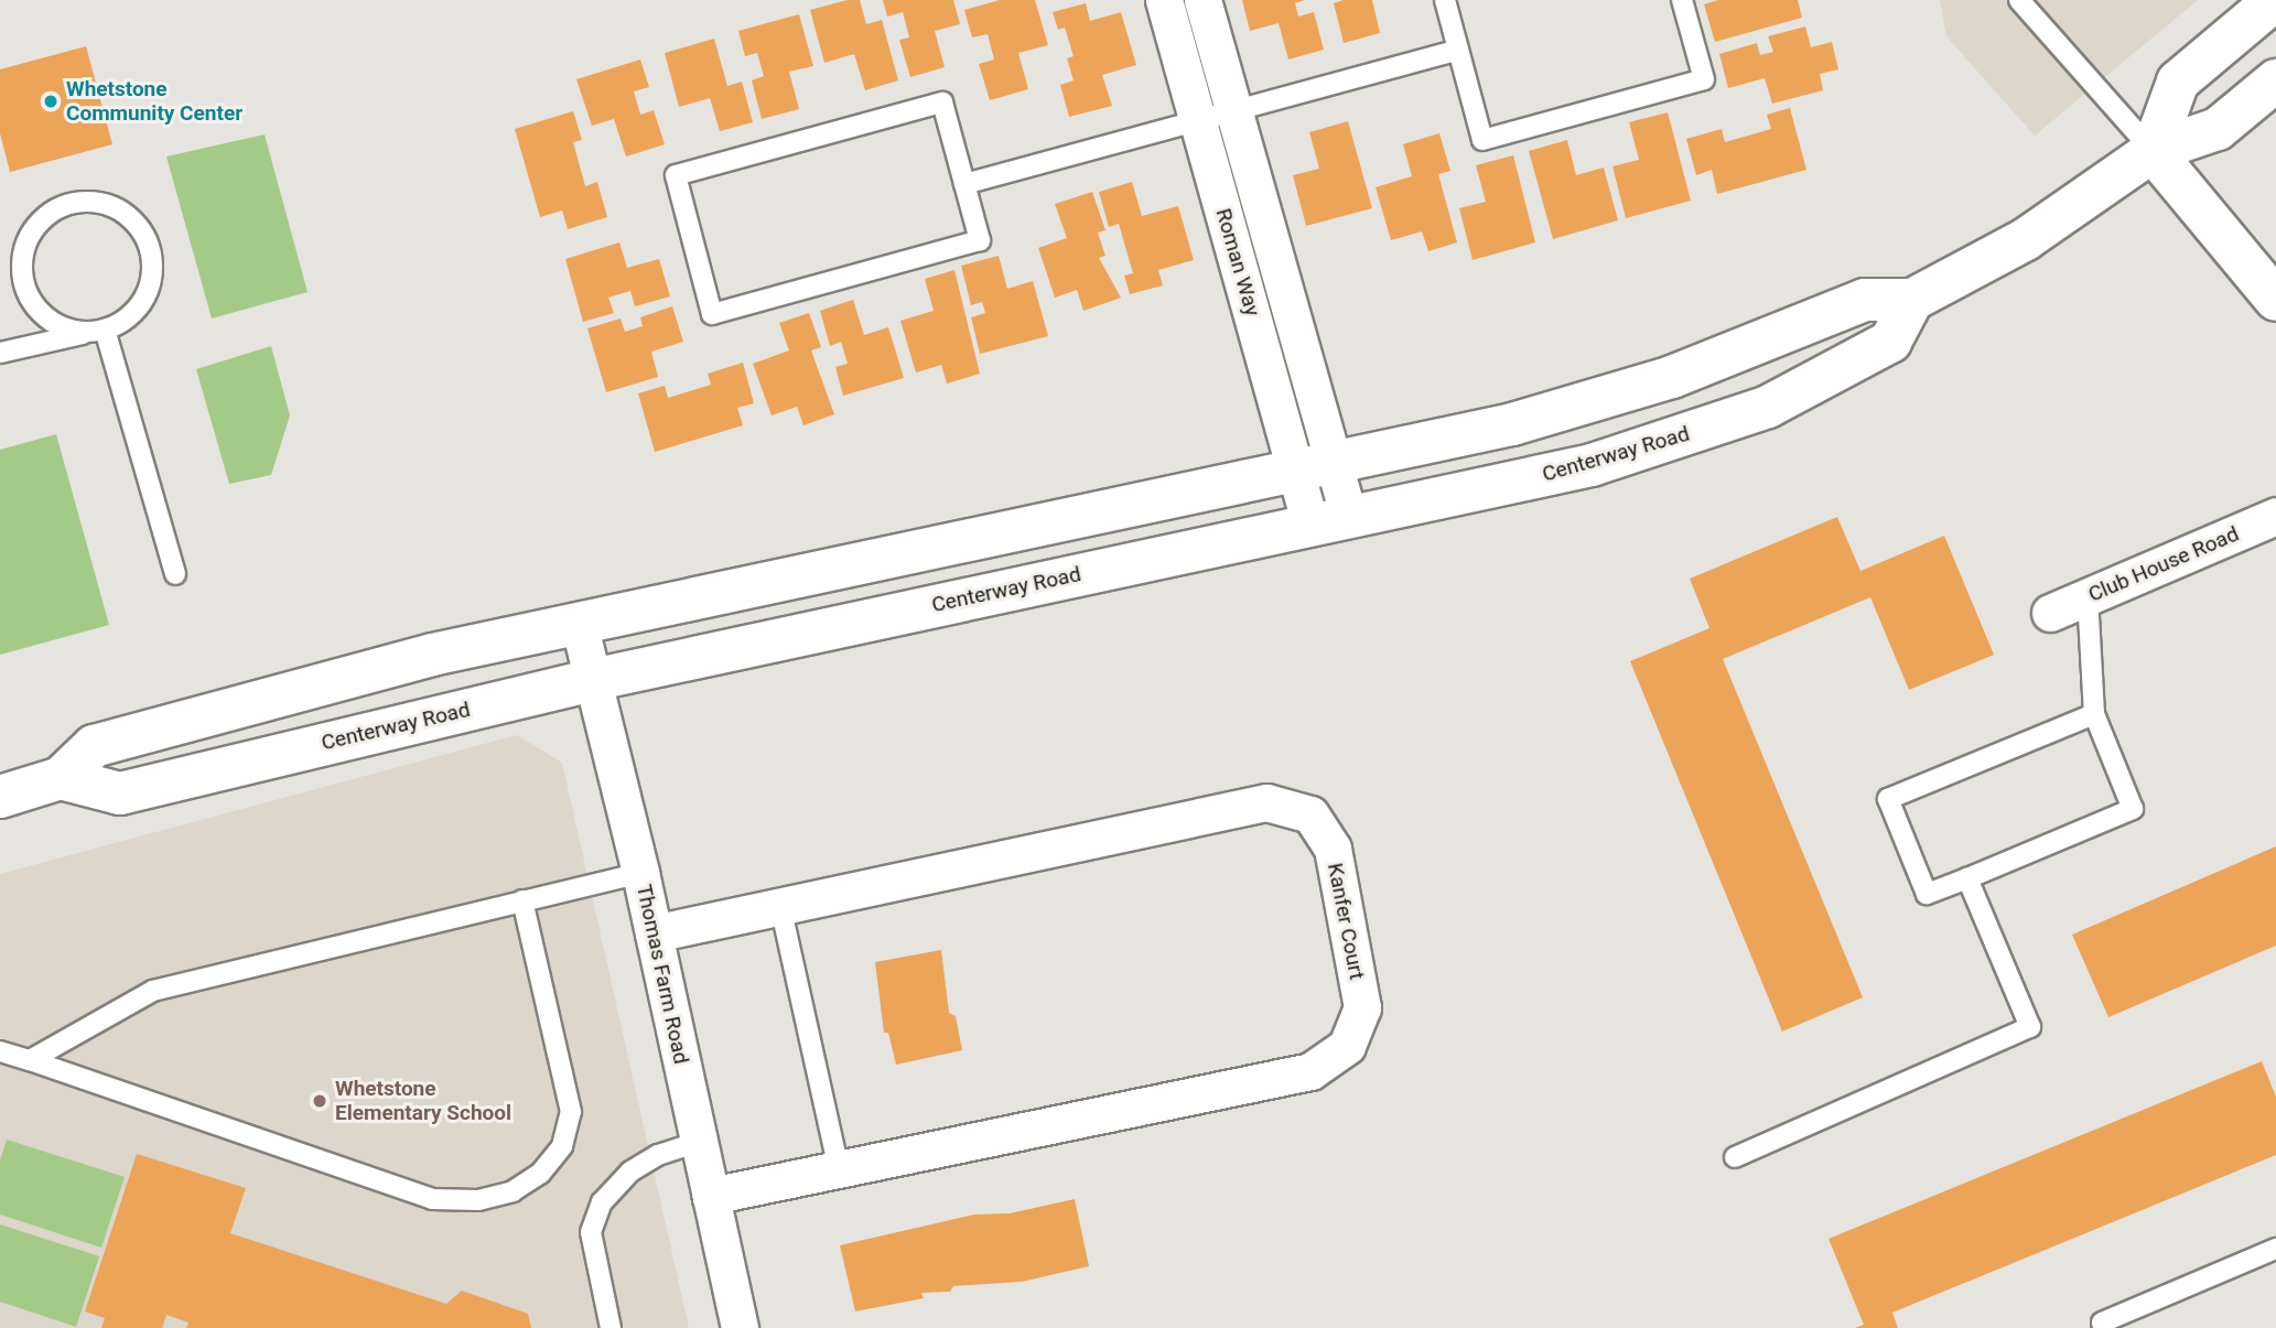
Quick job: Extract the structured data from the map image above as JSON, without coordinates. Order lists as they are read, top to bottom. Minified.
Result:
{"streets":{"street":["Roman Way","Centerway Road","Club House Road","Kanfer Court","Thomas Farm Road"]},"crossings":[["Roman Way","Centerway Road"],["Centerway Road","Thomas Farm Road"],["Kanfer Court","Thomas Farm Road"]],"places":["Whetstone Community Center","Whetstone Elementary School"]}
